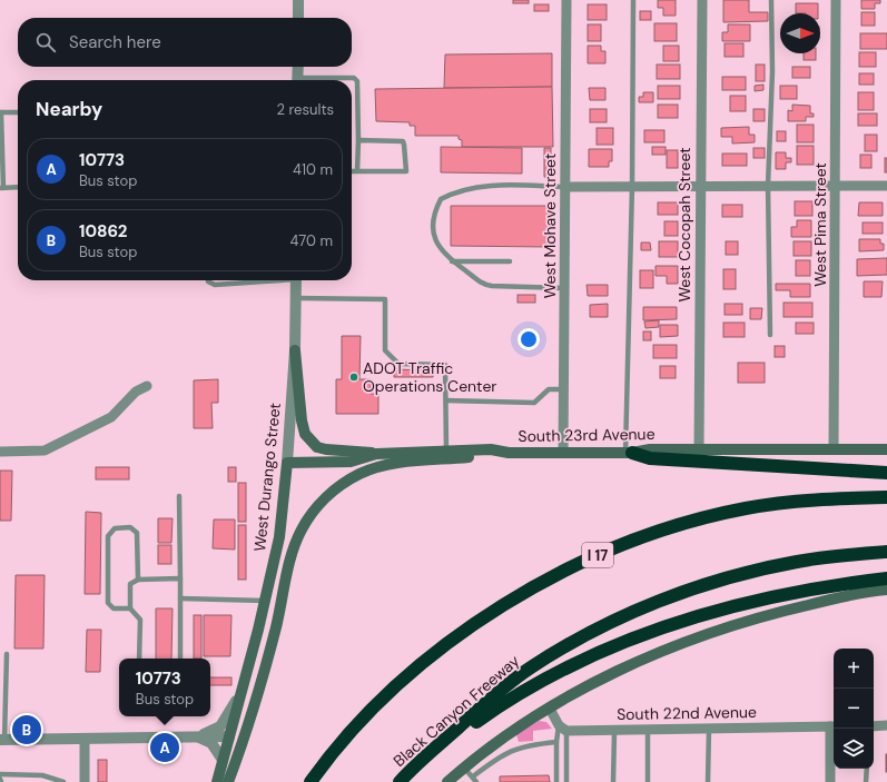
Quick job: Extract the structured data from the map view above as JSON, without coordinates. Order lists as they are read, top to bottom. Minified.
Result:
{"streets":{"highway":["I 17","Black Canyon Freeway"],"main road":["South 23rd Avenue","West Durango Street"],"street":["West Cocopah Street","West Pima Street","West Mohave Street","South 22nd Avenue"]},"crossings":[["West Cocopah Street","South 23rd Avenue"],["West Pima Street","South 23rd Avenue"],["West Mohave Street","South 23rd Avenue"],["South 23rd Avenue","West Durango Street"]],"places":["ADOT Traffic Operations Center"],"north":"right","page":{"search":"Search here","heading":["Nearby","2 results"],"list":[{"mark":"A","name":"10773","note":"Bus stop","value":"410 m"},{"mark":"B","name":"10862","note":"Bus stop","value":"470 m"}],"map_buttons":["+","−"],"popup":["10773","Bus stop"],"pins":["B","A"]}}
